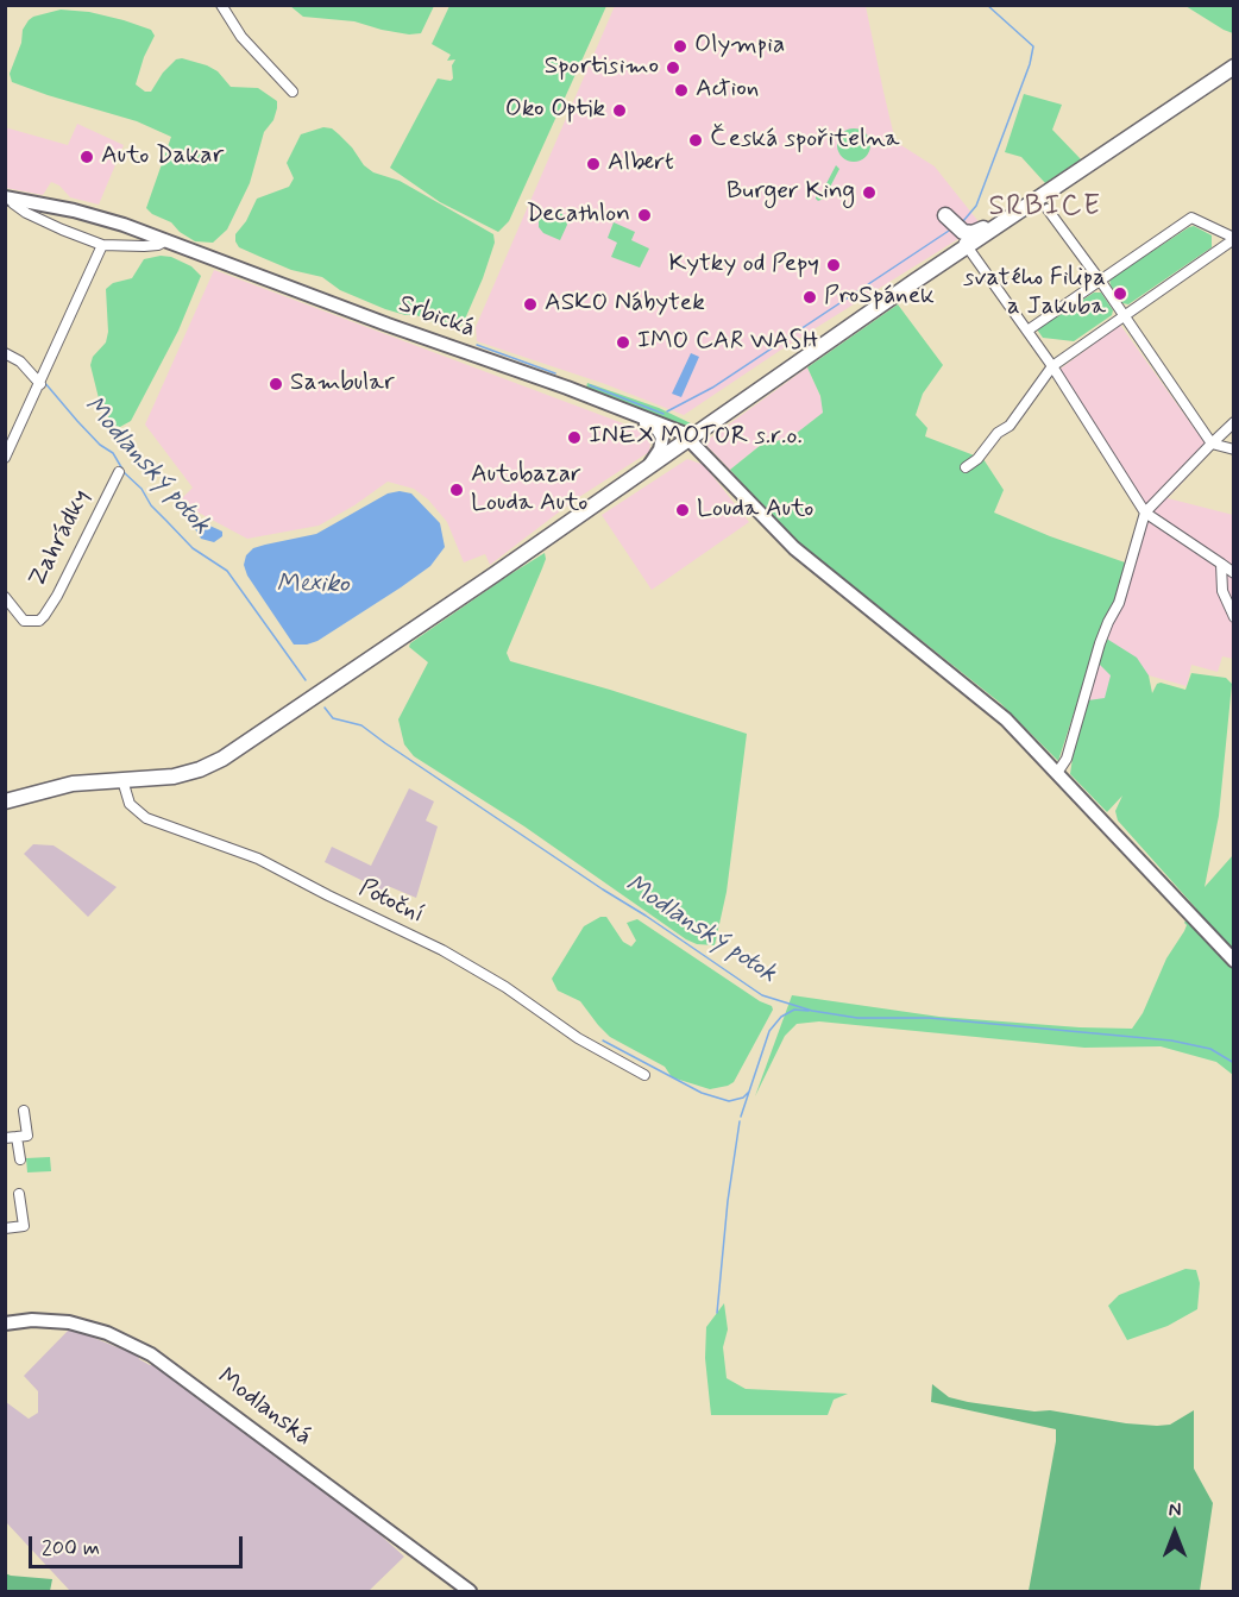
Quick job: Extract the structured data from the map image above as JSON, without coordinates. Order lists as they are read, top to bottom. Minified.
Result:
{"streets":{"street":["Srbická","Zahrádky","Potoční","Modlanská"]},"districts":["SRBICE"],"water":["Modlanský potok","Mexiko"],"places":["Olympia","Sportisimo","Action","Oko Optik","Česká spořitelna","Auto Dakar","Albert","Burger King","Decathlon","Kytky od Pepy","svatého Filipa a Jakuba","ProSpánek","ASKO Nábytek","IMO CAR WASH","Sambular","INEX MOTOR s.r.o.","Autobazar Louda Auto","Louda Auto"],"scale_bar":"200 m","north":"top"}
